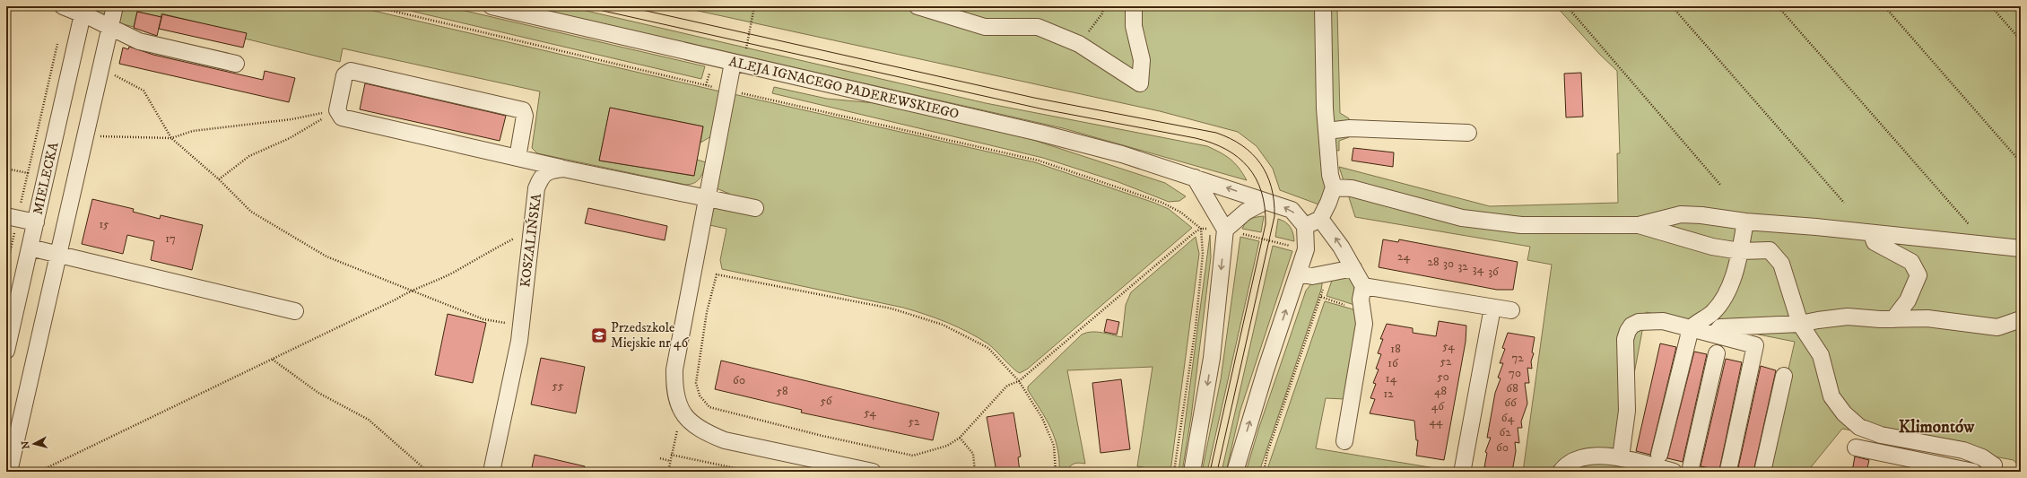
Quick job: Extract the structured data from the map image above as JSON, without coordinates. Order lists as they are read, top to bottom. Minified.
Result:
{"streets":{"street":["ALEJA IGNACEGO PADEREWSKIEGO","MIELECKA","KOSZALIŃSKA"]},"districts":["Klimontów"],"places":{"school or university":["Przedszkole Miejskie nr 46"]},"house_numbers":["15","17","24","28","30","32","34","36","54","18","72","52","16","70","50","14","60","55","68","58","48","12","56","66","46","54","64","52","44","62","60"],"north":"left"}
